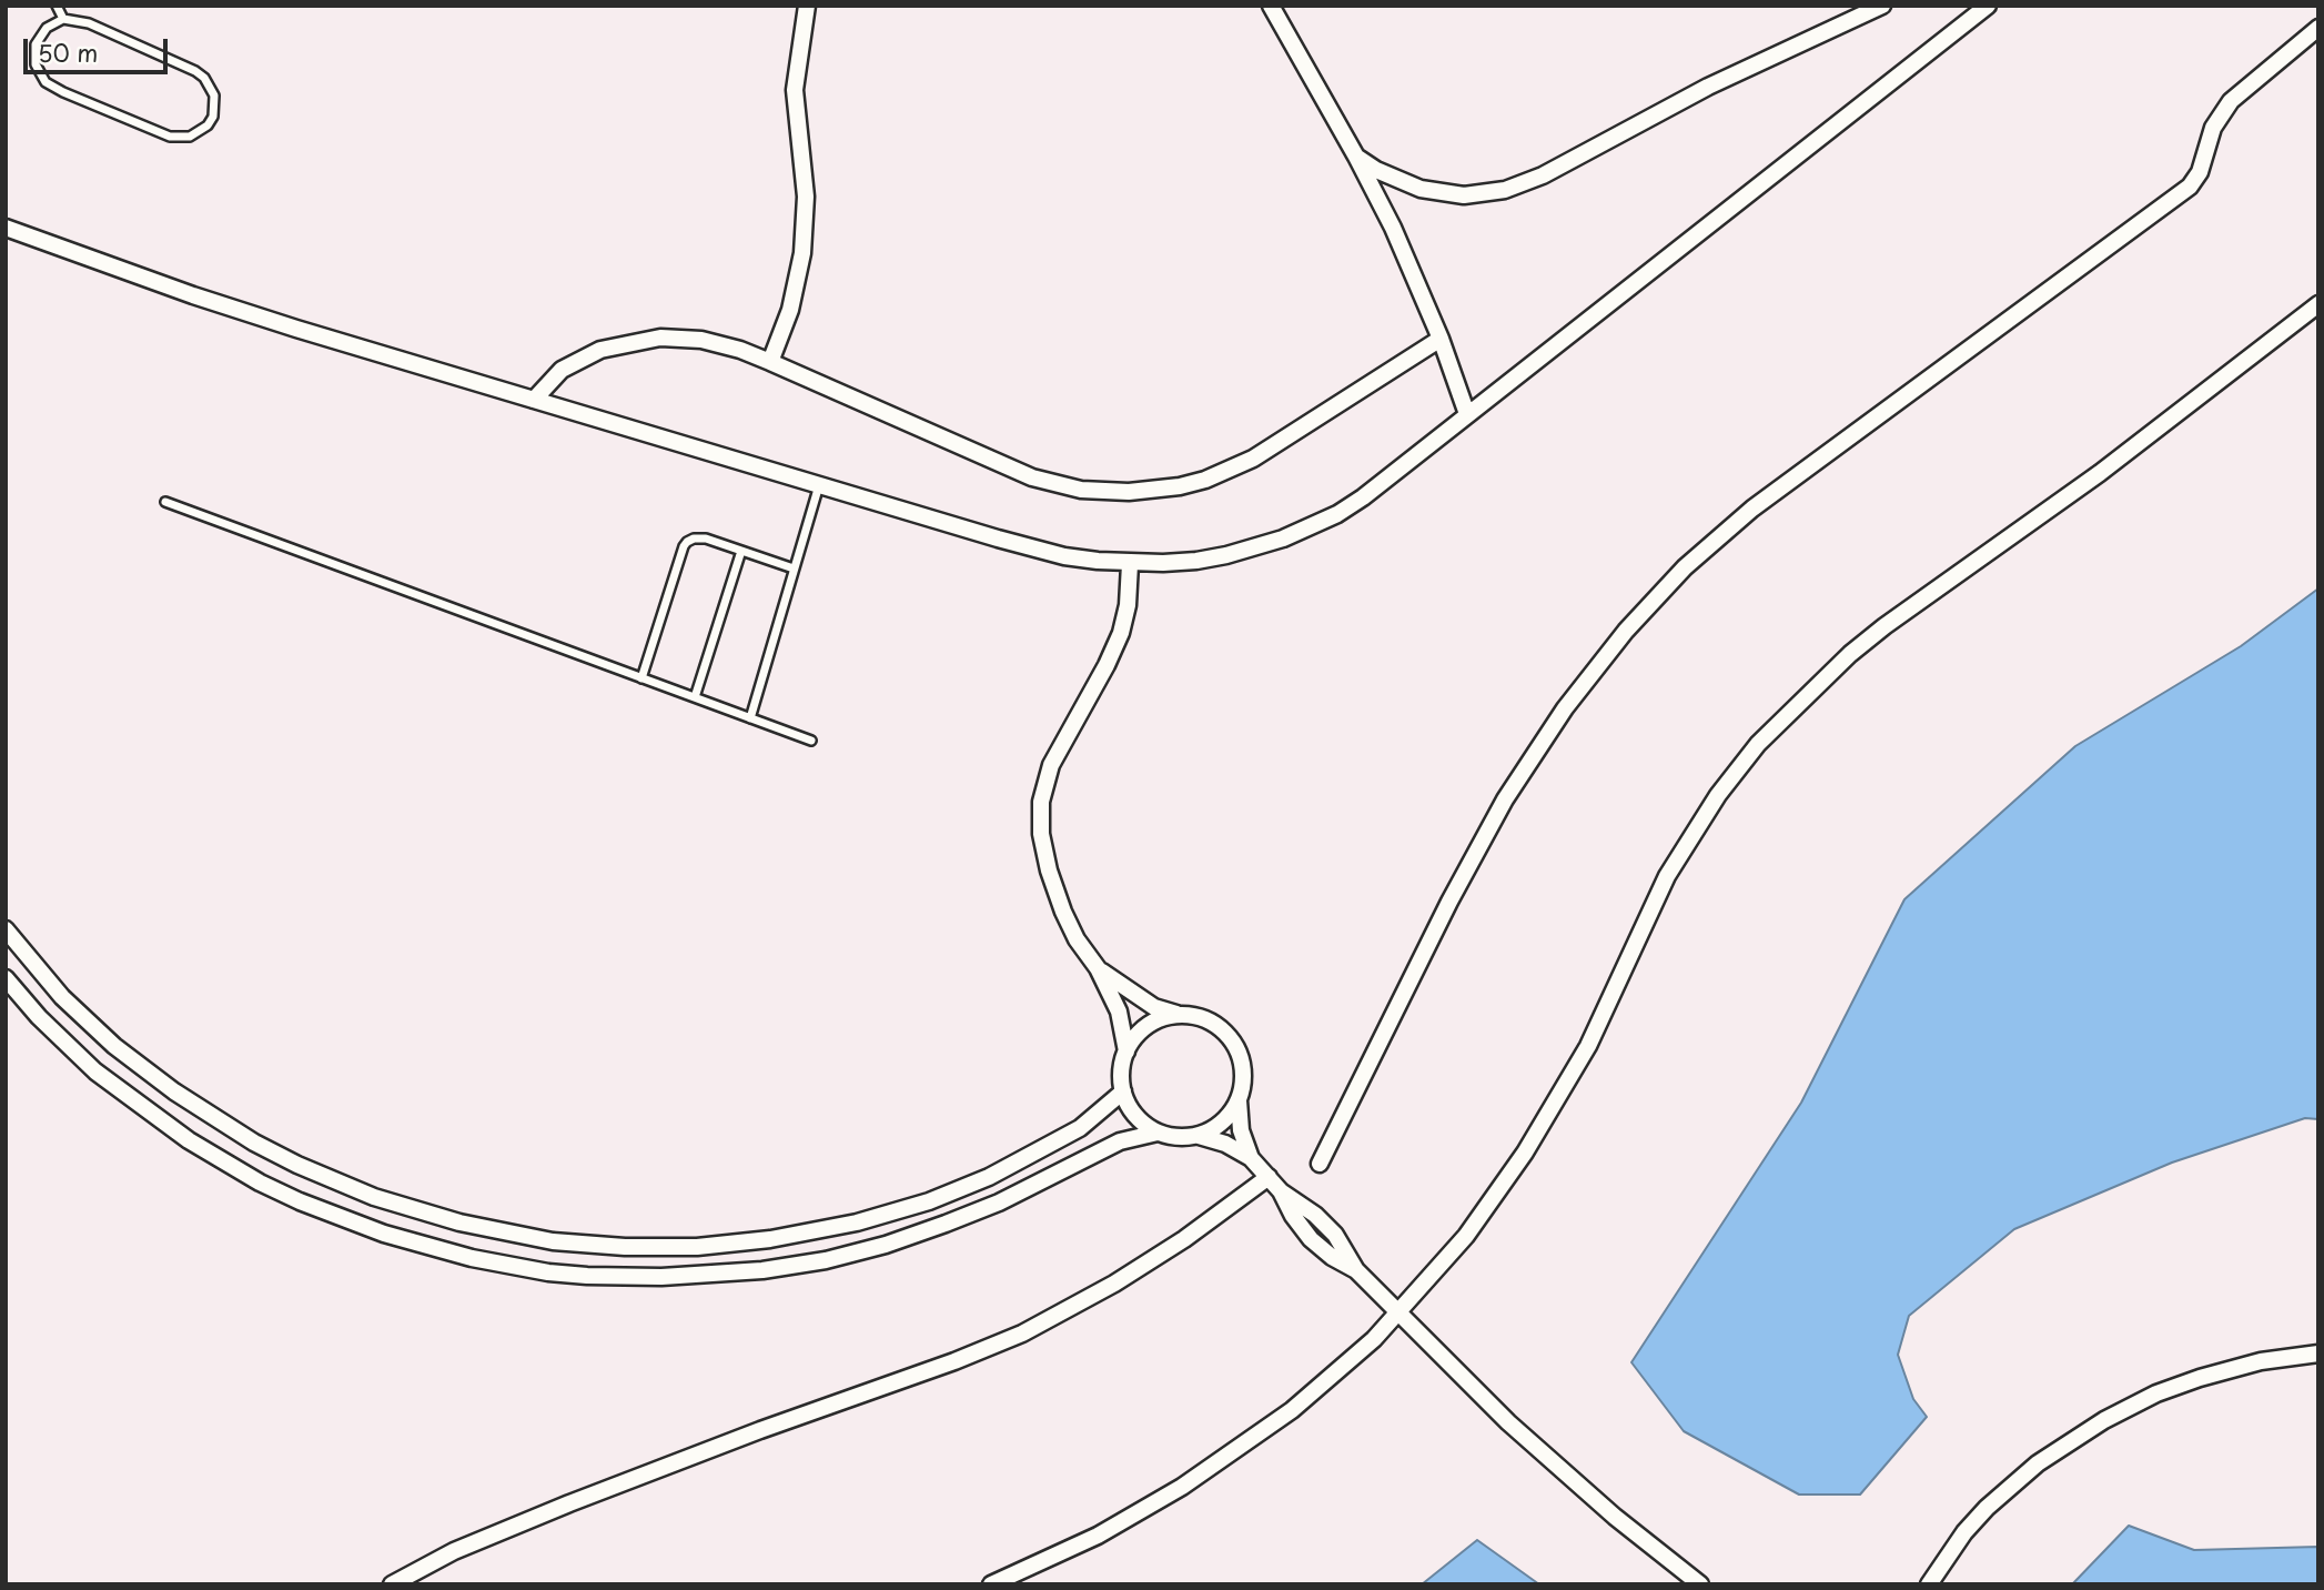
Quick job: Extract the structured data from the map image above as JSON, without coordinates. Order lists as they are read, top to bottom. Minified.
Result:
{"scale_bar":"50 m"}
